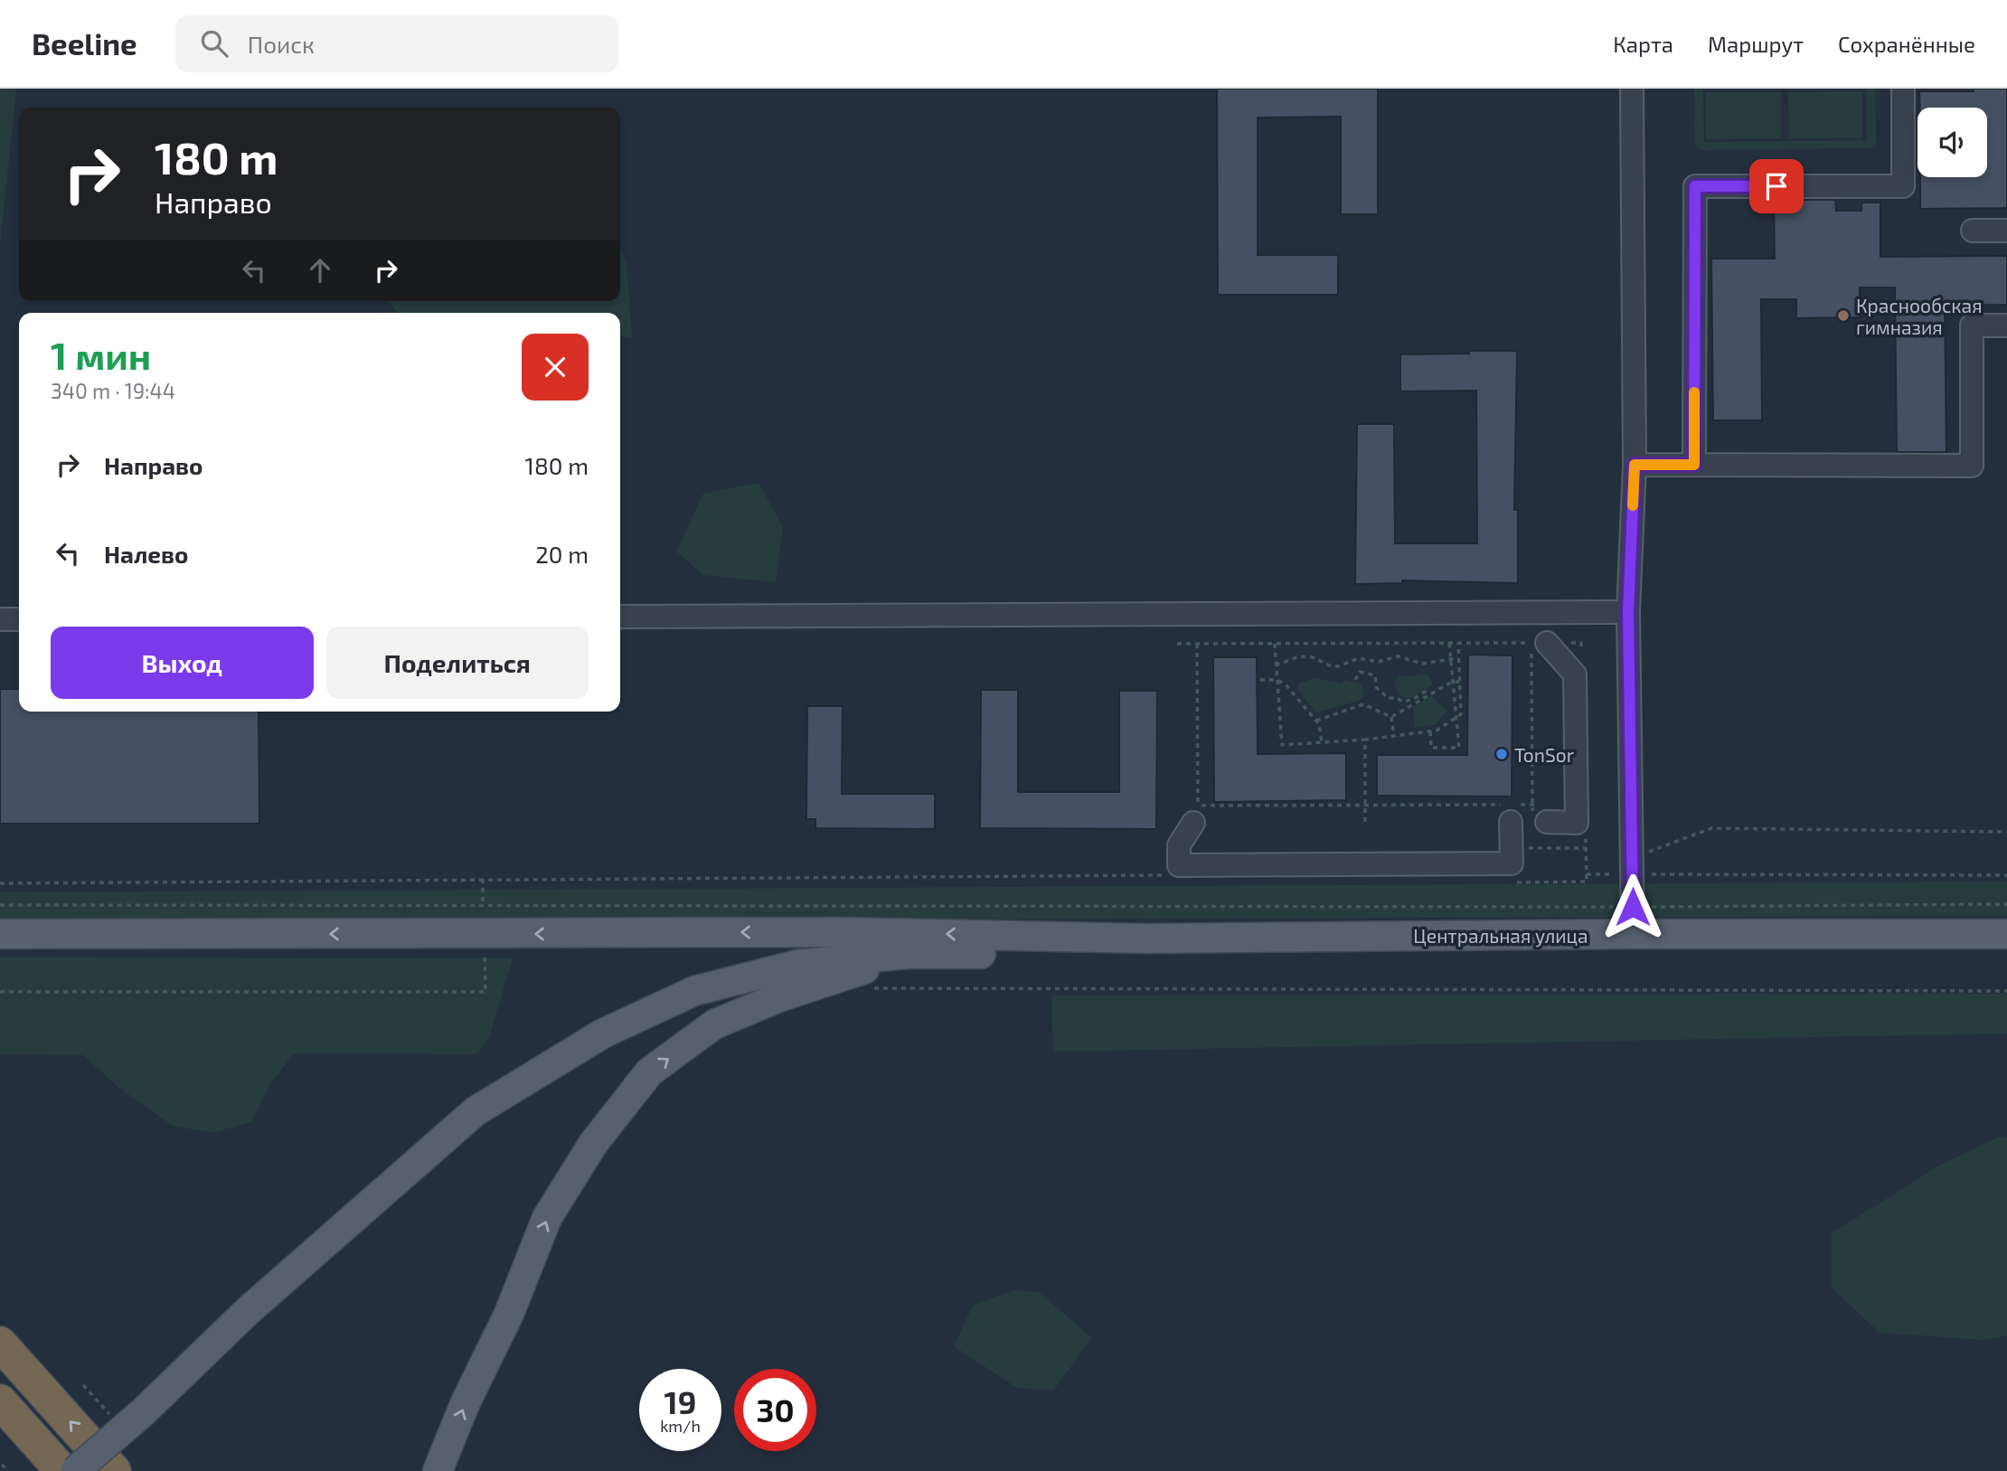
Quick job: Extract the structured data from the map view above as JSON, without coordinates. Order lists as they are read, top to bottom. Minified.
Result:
{"streets":{"main road":["Центральная улица"]},"places":["Краснообская гимназия","TonSor"],"page":{"header":"Beeline","search":"Поиск","nav":["Карта","Маршрут","Сохранённые"],"turn":["180 m","Направо"],"heading":["1 мин","340 m · 19:44"],"list":[{"name":"Направо","value":"180 m"},{"name":"Налево","value":"20 m"}],"buttons":["Выход","Поделиться"],"speed":"19 km/h","limit":"30"}}
